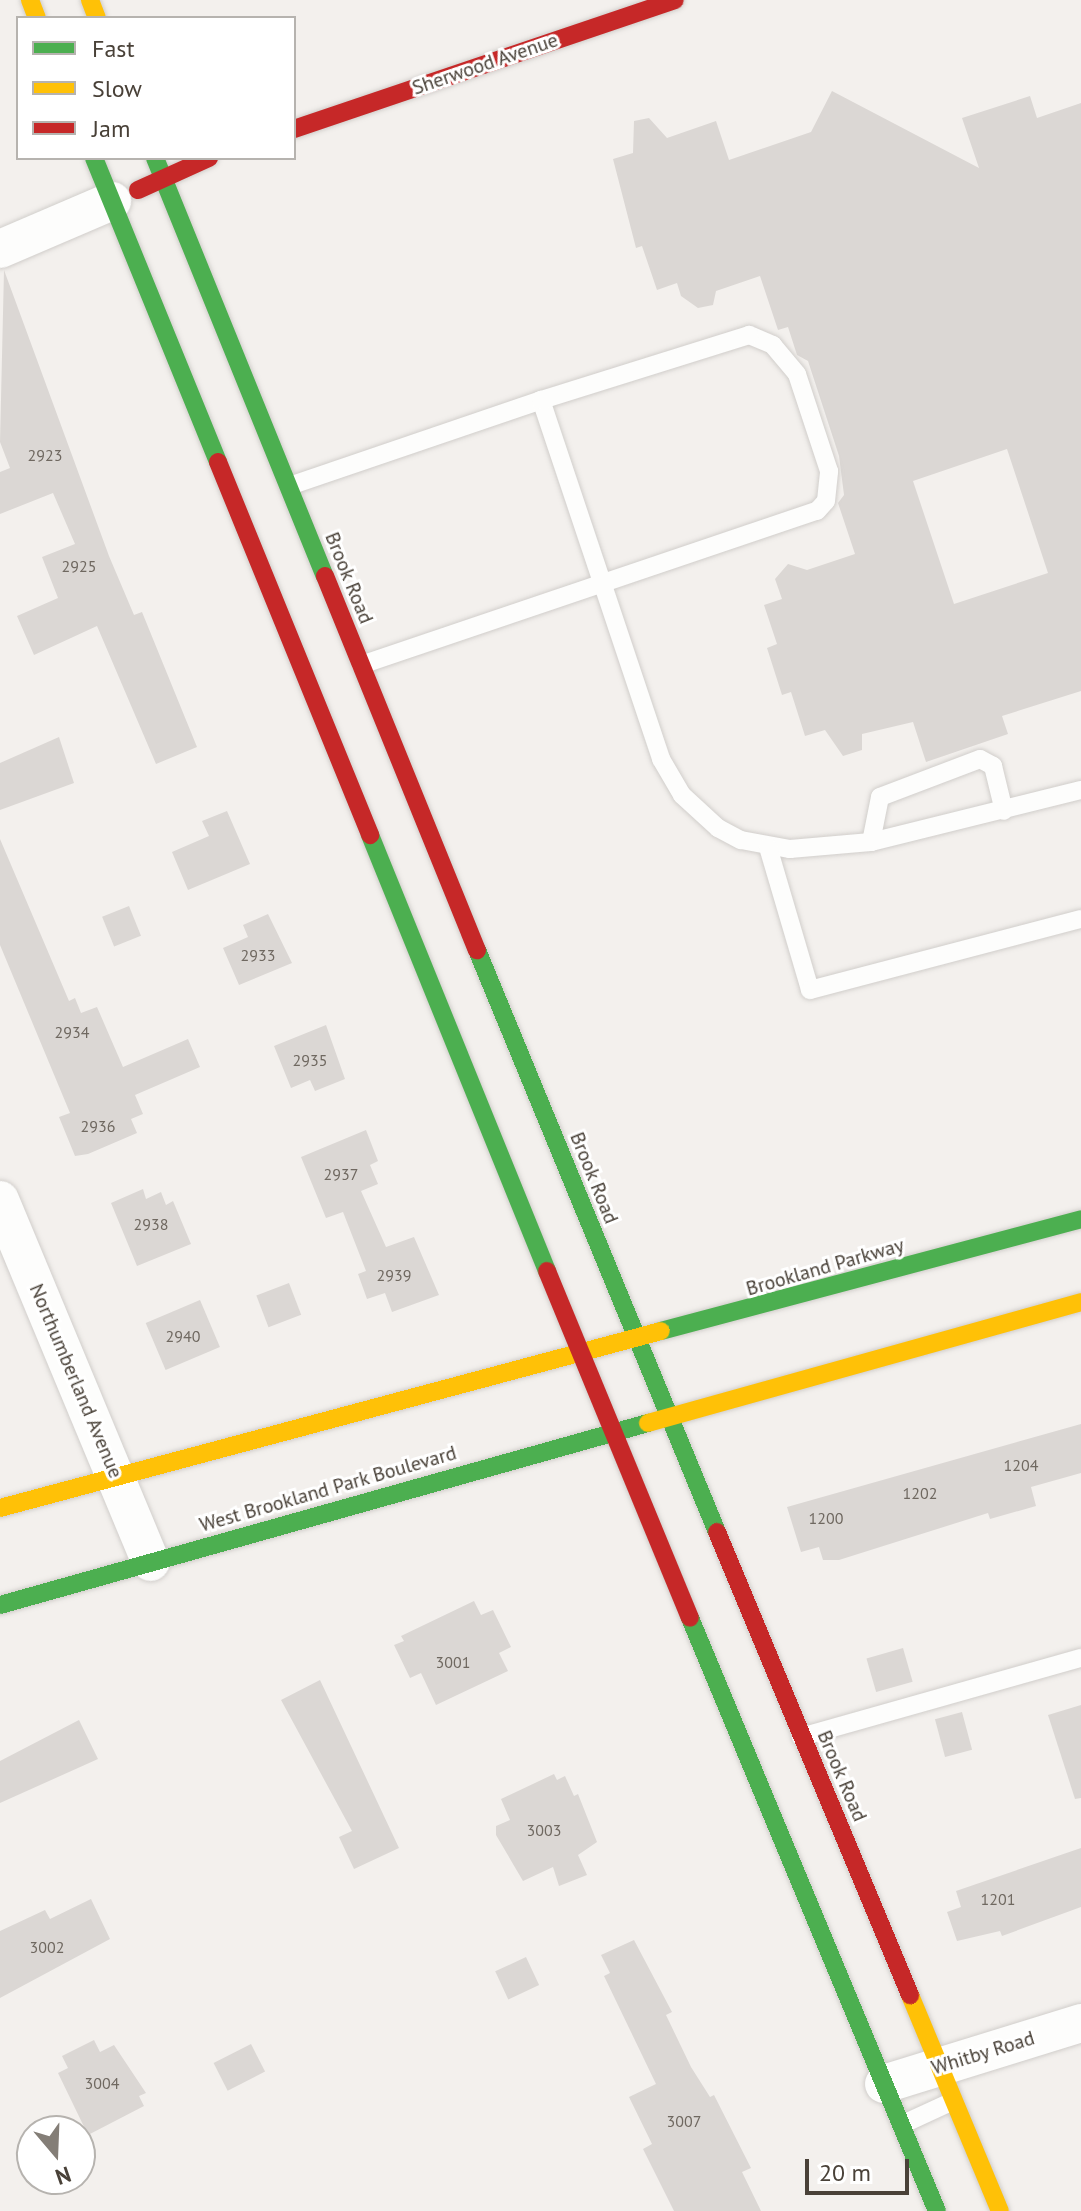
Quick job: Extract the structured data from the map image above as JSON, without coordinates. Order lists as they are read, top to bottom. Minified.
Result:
{"streets":{"main road":["Sherwood Avenue","Brook Road","Brookland Parkway","West Brookland Park Boulevard"],"street":["Northumberland Avenue","Whitby Road"]},"crossings":[["Brook Road","Brookland Parkway"],["Brook Road","West Brookland Park Boulevard"],["Brook Road","Whitby Road"],["Northumberland Avenue","West Brookland Park Boulevard"]],"house_numbers":["2923","2925","2933","2934","2935","2936","2937","2938","2939","2940","1204","1202","1200","3001","3003","1201","3002","3004","3007"],"legend":["Fast","Slow","Jam"],"scale_bar":"20 m","north":"bottom"}
